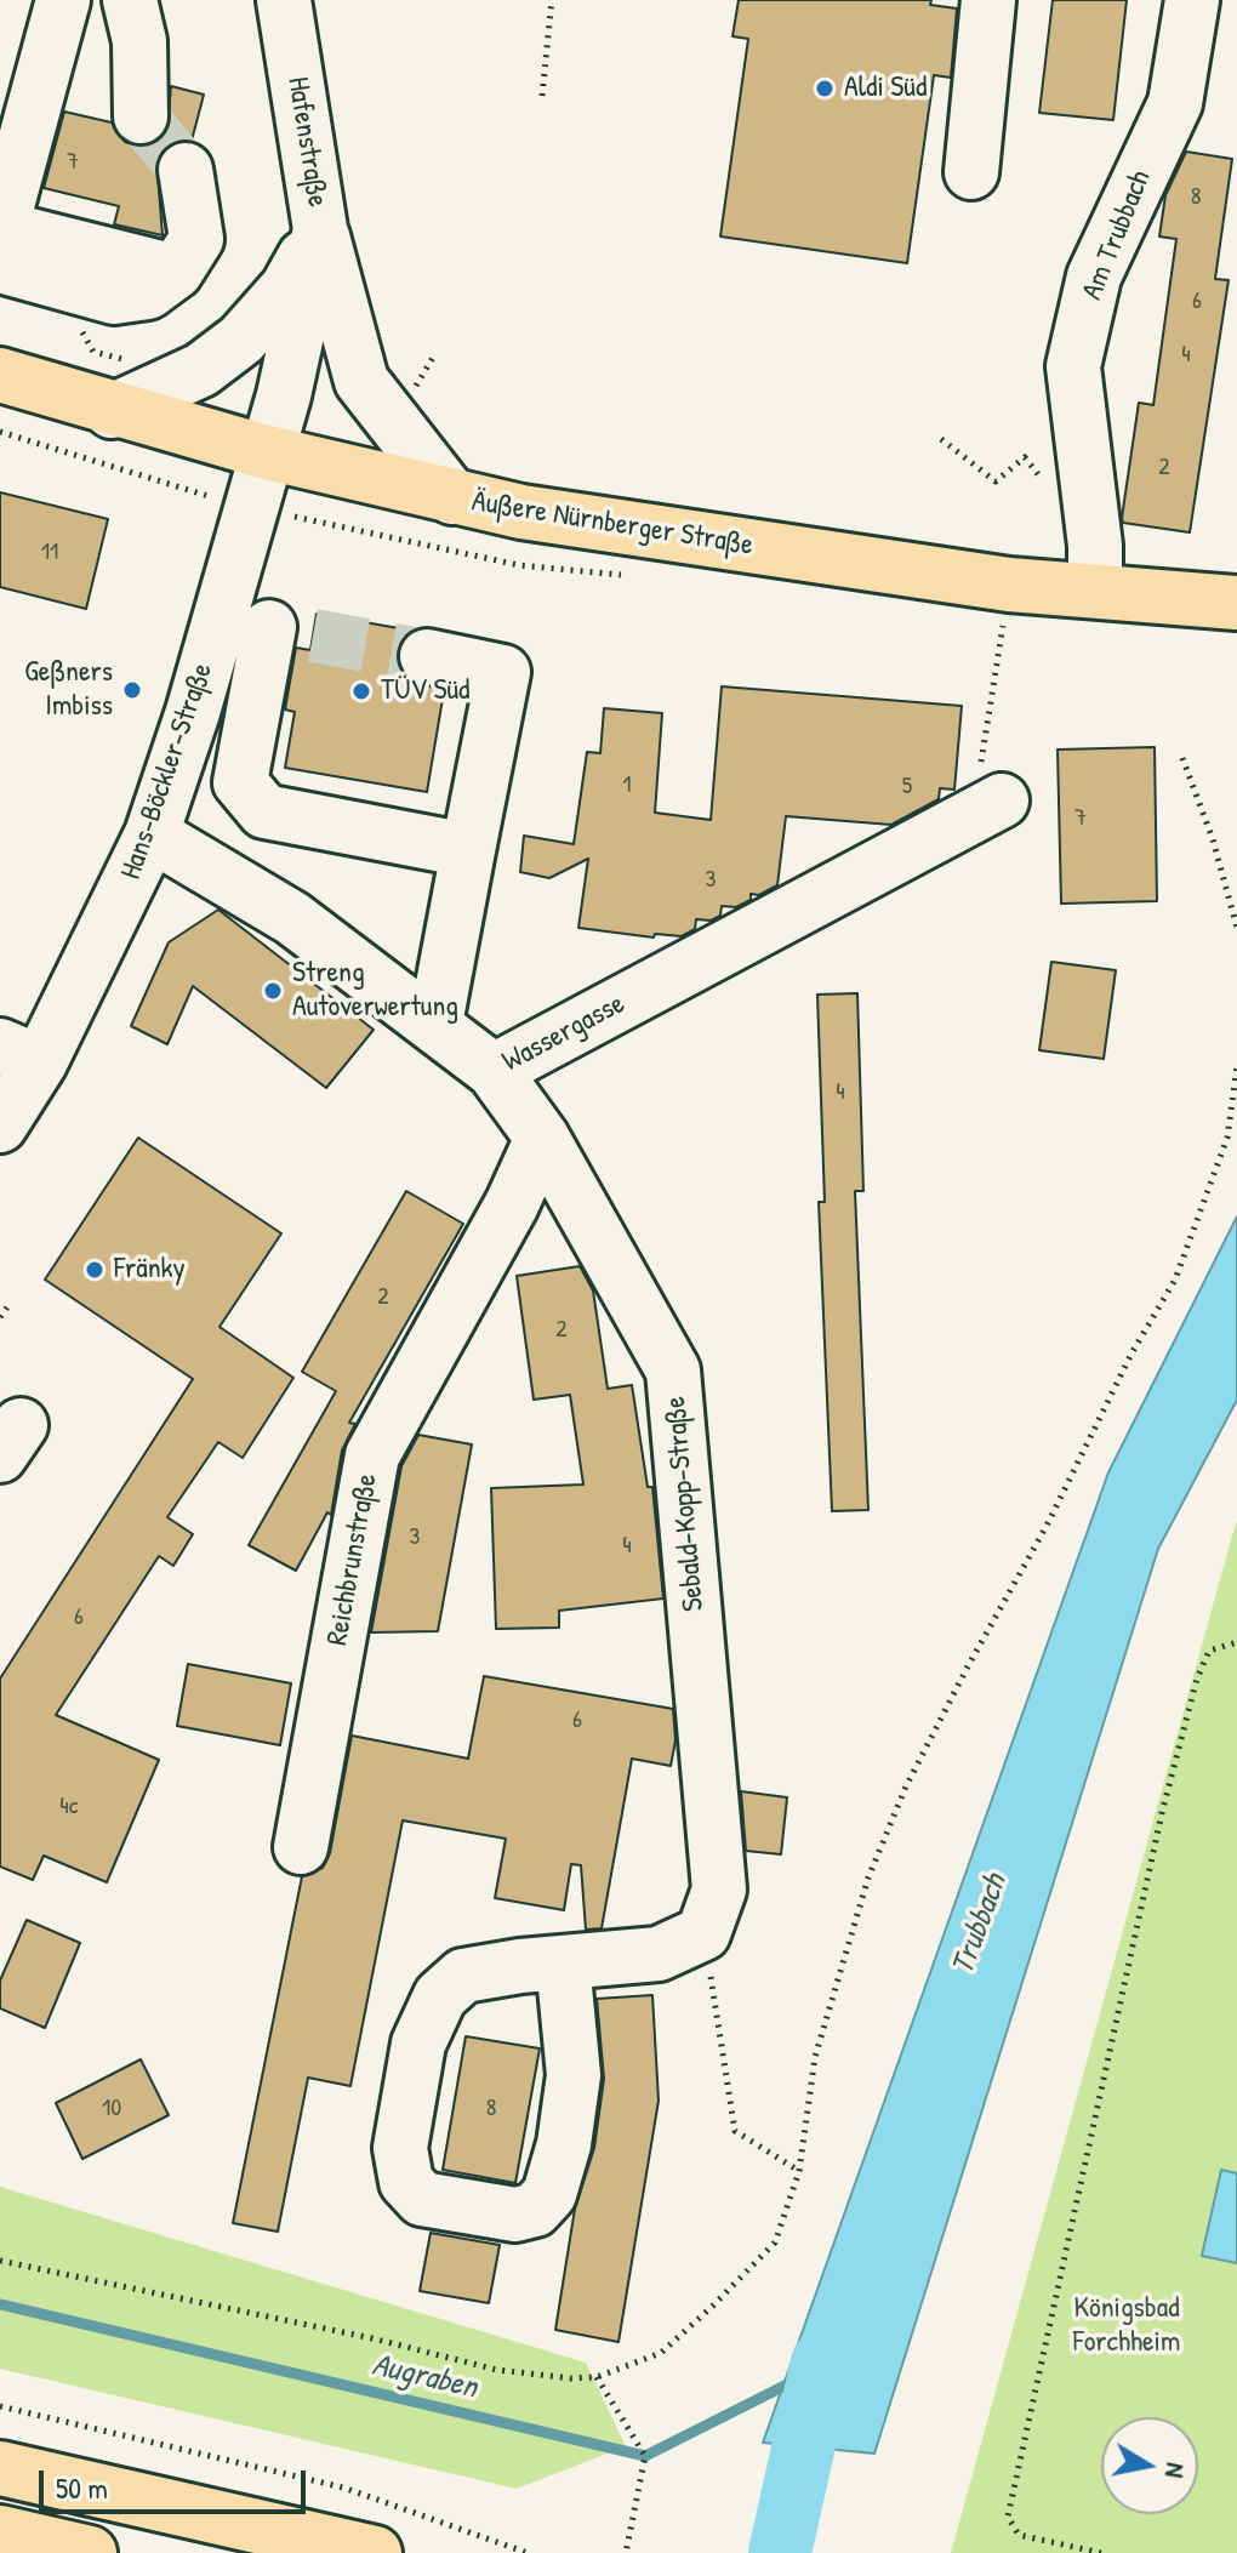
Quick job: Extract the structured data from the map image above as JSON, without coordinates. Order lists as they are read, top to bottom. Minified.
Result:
{"streets":{"main road":["Äußere Nürnberger Straße"],"street":["Hafenstraße","Am Trubbach","Hans-Böckler-Straße","Wassergasse","Sebald-Kopp-Straße","Reichbrunstraße"]},"crossings":[["Hafenstraße","Äußere Nürnberger Straße"],["Hafenstraße","Hans-Böckler-Straße"],["Am Trubbach","Äußere Nürnberger Straße"],["Äußere Nürnberger Straße","Hans-Böckler-Straße"],["Hans-Böckler-Straße","Wassergasse"],["Wassergasse","Sebald-Kopp-Straße"],["Sebald-Kopp-Straße","Reichbrunstraße"]],"water":["Trubbach","Augraben"],"parks":["Königsbad Forchheim"],"places":["Aldi Süd","Geßners Imbiss","TÜV Süd","Streng Autoverwertung","Fränky"],"house_numbers":["7","8","6","4","2","11","1","5","7","3","4","2","2","3","4","6","6","4c","10","8"],"scale_bar":"50 m","north":"right"}
